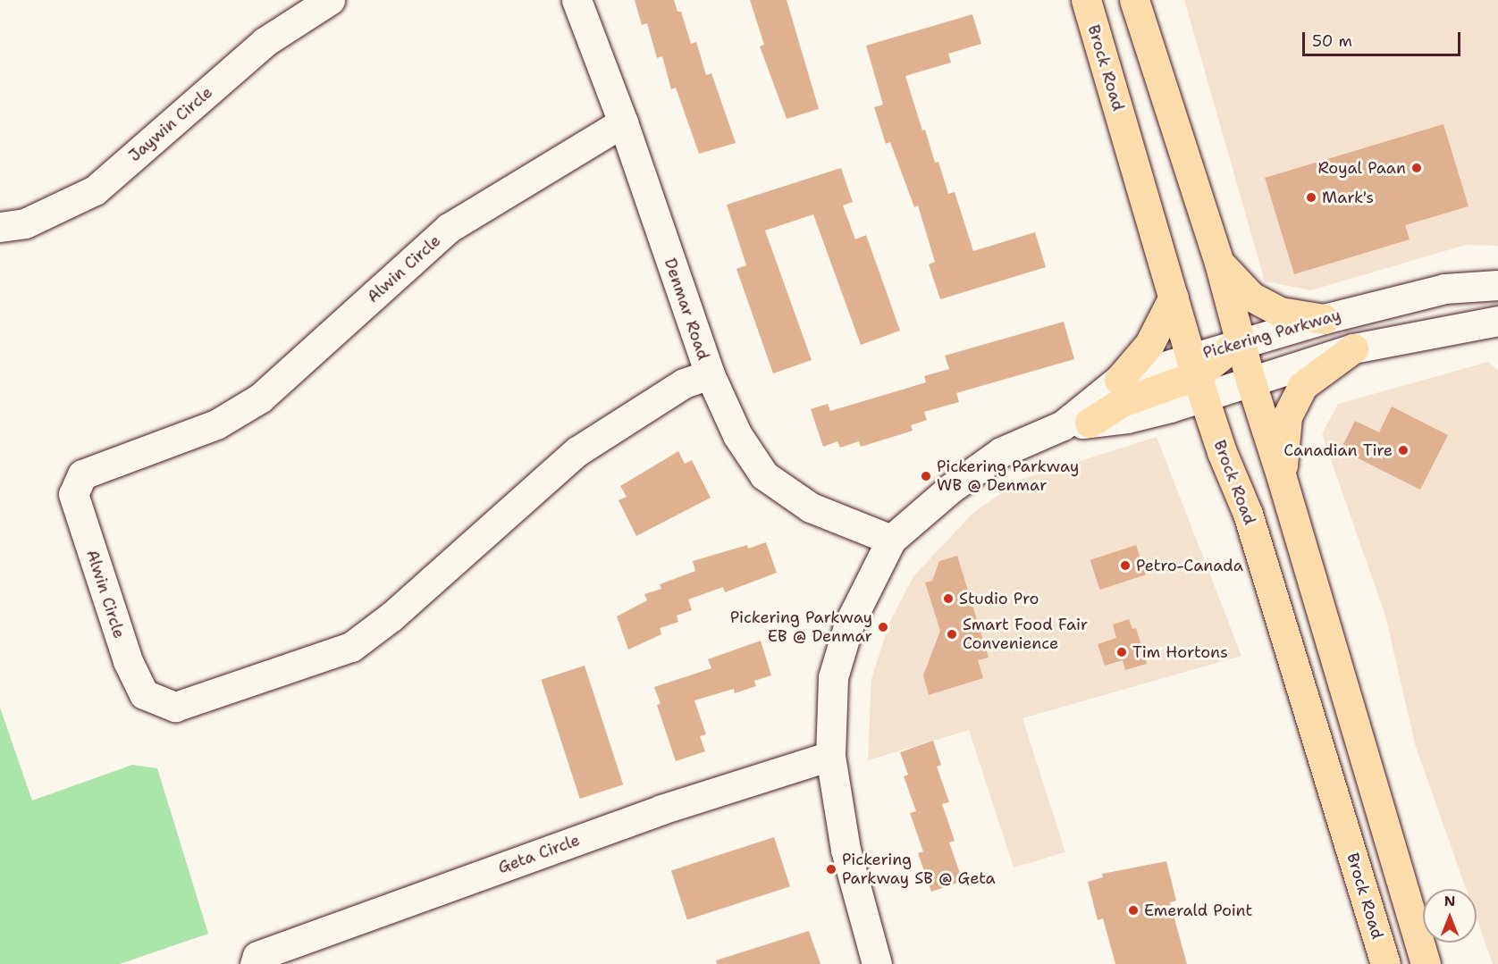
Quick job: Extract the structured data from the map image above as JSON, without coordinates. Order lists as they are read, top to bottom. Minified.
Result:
{"streets":{"main road":["Brock Road"],"street":["Jaywin Circle","Alwin Circle","Denmar Road","Pickering Parkway","Geta Circle"]},"crossings":[["Brock Road","Pickering Parkway"],["Alwin Circle","Denmar Road"],["Denmar Road","Pickering Parkway"],["Pickering Parkway","Geta Circle"]],"places":["Royal Paan","Mark's","Canadian Tire","Pickering Parkway WB @ Denmar","Petro-Canada","Studio Pro","Pickering Parkway EB @ Denmar","Smart Food Fair Convenience","Tim Hortons","Pickering Parkway SB @ Geta","Emerald Point"],"scale_bar":"50 m","north":"top"}
